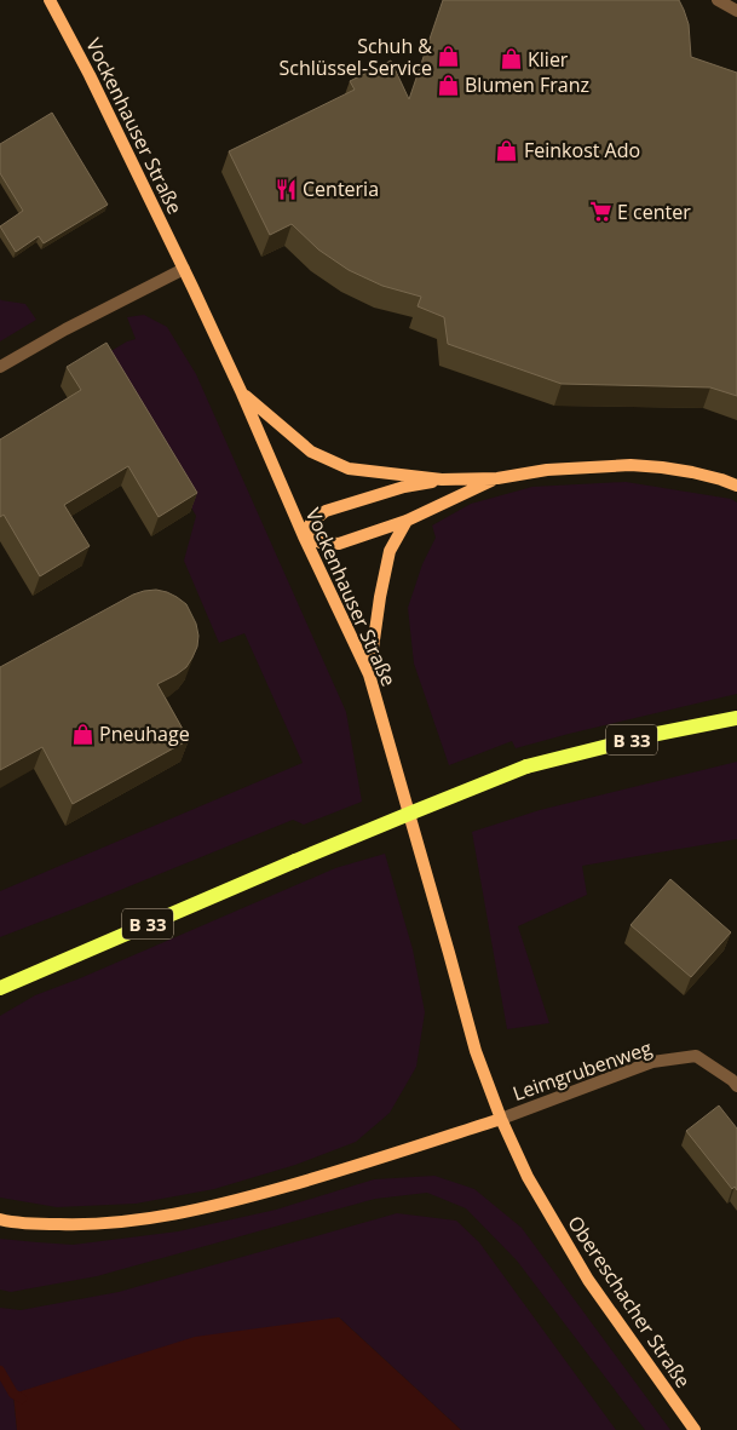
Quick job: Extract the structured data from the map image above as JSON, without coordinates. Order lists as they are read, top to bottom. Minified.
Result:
{"streets":{"main road":["Vockenhauser Straße","B 33","Obereschacher Straße"],"street":["Leimgrubenweg"]},"crossings":[["Vockenhauser Straße","Obereschacher Straße"],["Leimgrubenweg","Obereschacher Straße"]],"places":{"shop":["Schuh & Schlüssel-Service","Klier","Blumen Franz","Feinkost Ado","Pneuhage"],"restaurant":["Centeria"],"supermarket":["E center"]}}
